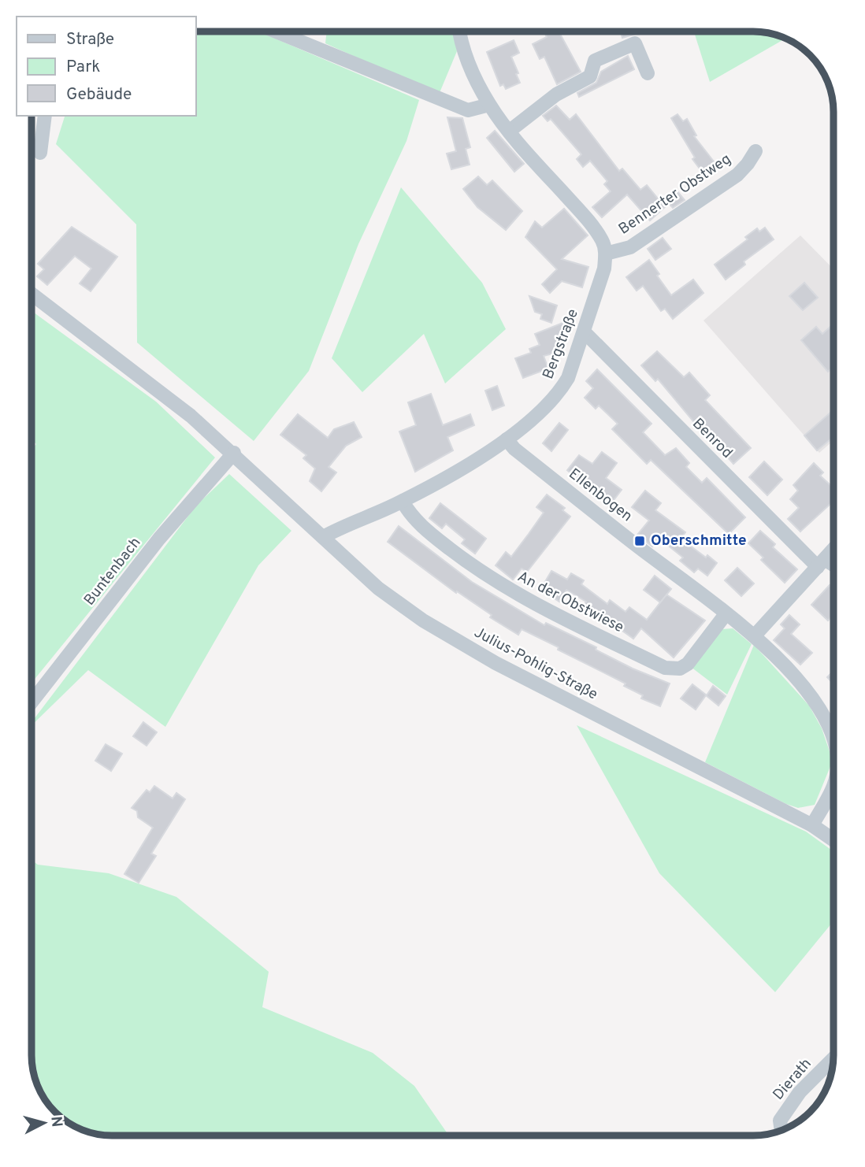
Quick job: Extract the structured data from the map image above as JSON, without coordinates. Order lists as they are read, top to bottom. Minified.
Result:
{"streets":{"street":["Bennerter Obstweg","Bergstraße","Benrod","Ellenbogen","Buntenbach","An der Obstwiese","Julius-Pohlig-Straße","Dierath"]},"crossings":[["Bennerter Obstweg","Bergstraße"],["Bergstraße","Benrod"],["Bergstraße","Ellenbogen"],["Bergstraße","An der Obstwiese"],["Bergstraße","Julius-Pohlig-Straße"],["Ellenbogen","An der Obstwiese"],["Buntenbach","Julius-Pohlig-Straße"]],"places":{"transit":["Oberschmitte"]},"legend":["Straße","Park","Gebäude"],"north":"right"}
